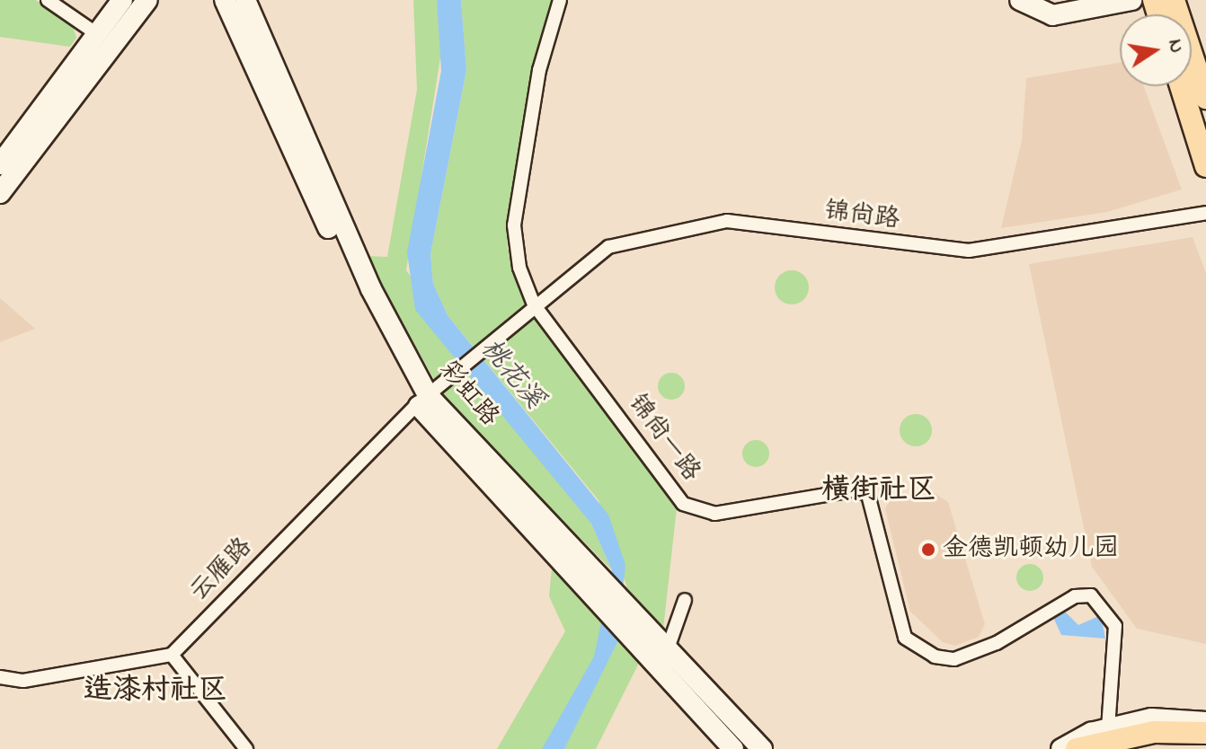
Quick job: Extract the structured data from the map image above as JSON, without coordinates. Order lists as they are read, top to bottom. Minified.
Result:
{"streets":{"main road":["彩虹路"],"street":["锦尚路","锦尚一路","云雁路"]},"crossings":[["锦尚路","彩虹路"],["锦尚路","锦尚一路"],["锦尚路","云雁路"],["彩虹路","云雁路"]],"districts":["横街社区","造漆村社区"],"water":["桃花溪"],"places":["金德凯顿幼儿园"],"north":"right"}
